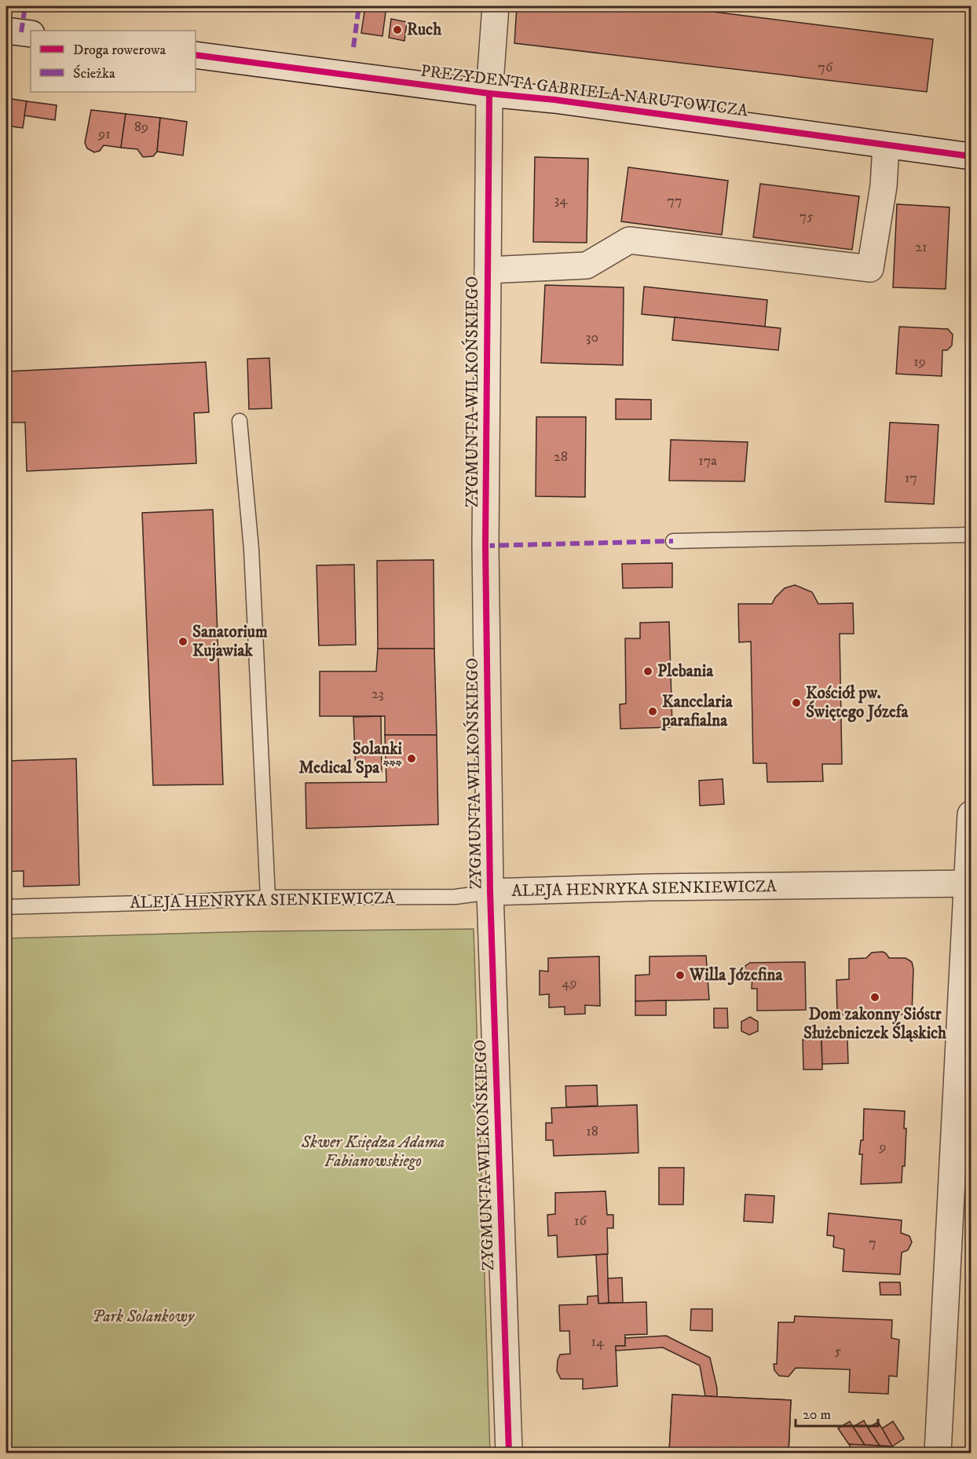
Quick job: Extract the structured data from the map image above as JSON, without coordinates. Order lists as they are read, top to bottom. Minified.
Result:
{"streets":{"street":["PREZYDENTA GABRIELA NARUTOWICZA","ZYGMUNTA WILKOŃSKIEGO","ALEJA HENRYKA SIENKIEWICZA"]},"crossings":[["PREZYDENTA GABRIELA NARUTOWICZA","ZYGMUNTA WILKOŃSKIEGO"],["ZYGMUNTA WILKOŃSKIEGO","ALEJA HENRYKA SIENKIEWICZA"]],"parks":["Skwer Księdza Adama Fabianowskiego","Park Solankowy"],"places":["Ruch","Sanatorium Kujawiak","Plebania","Kościół pw. Świętego Józefa","Kancelaria parafialna","Solanki Medical Spa ***","Willa Józefina","Dom zakonny Sióstr Służebniczek Śląskich"],"house_numbers":["76","89","91","34","77","75","21","30","19","28","17a","17","23","49","18","9","16","7","14","5"],"legend":["Droga rowerowa","Ścieżka"],"scale_bar":"20 m"}
